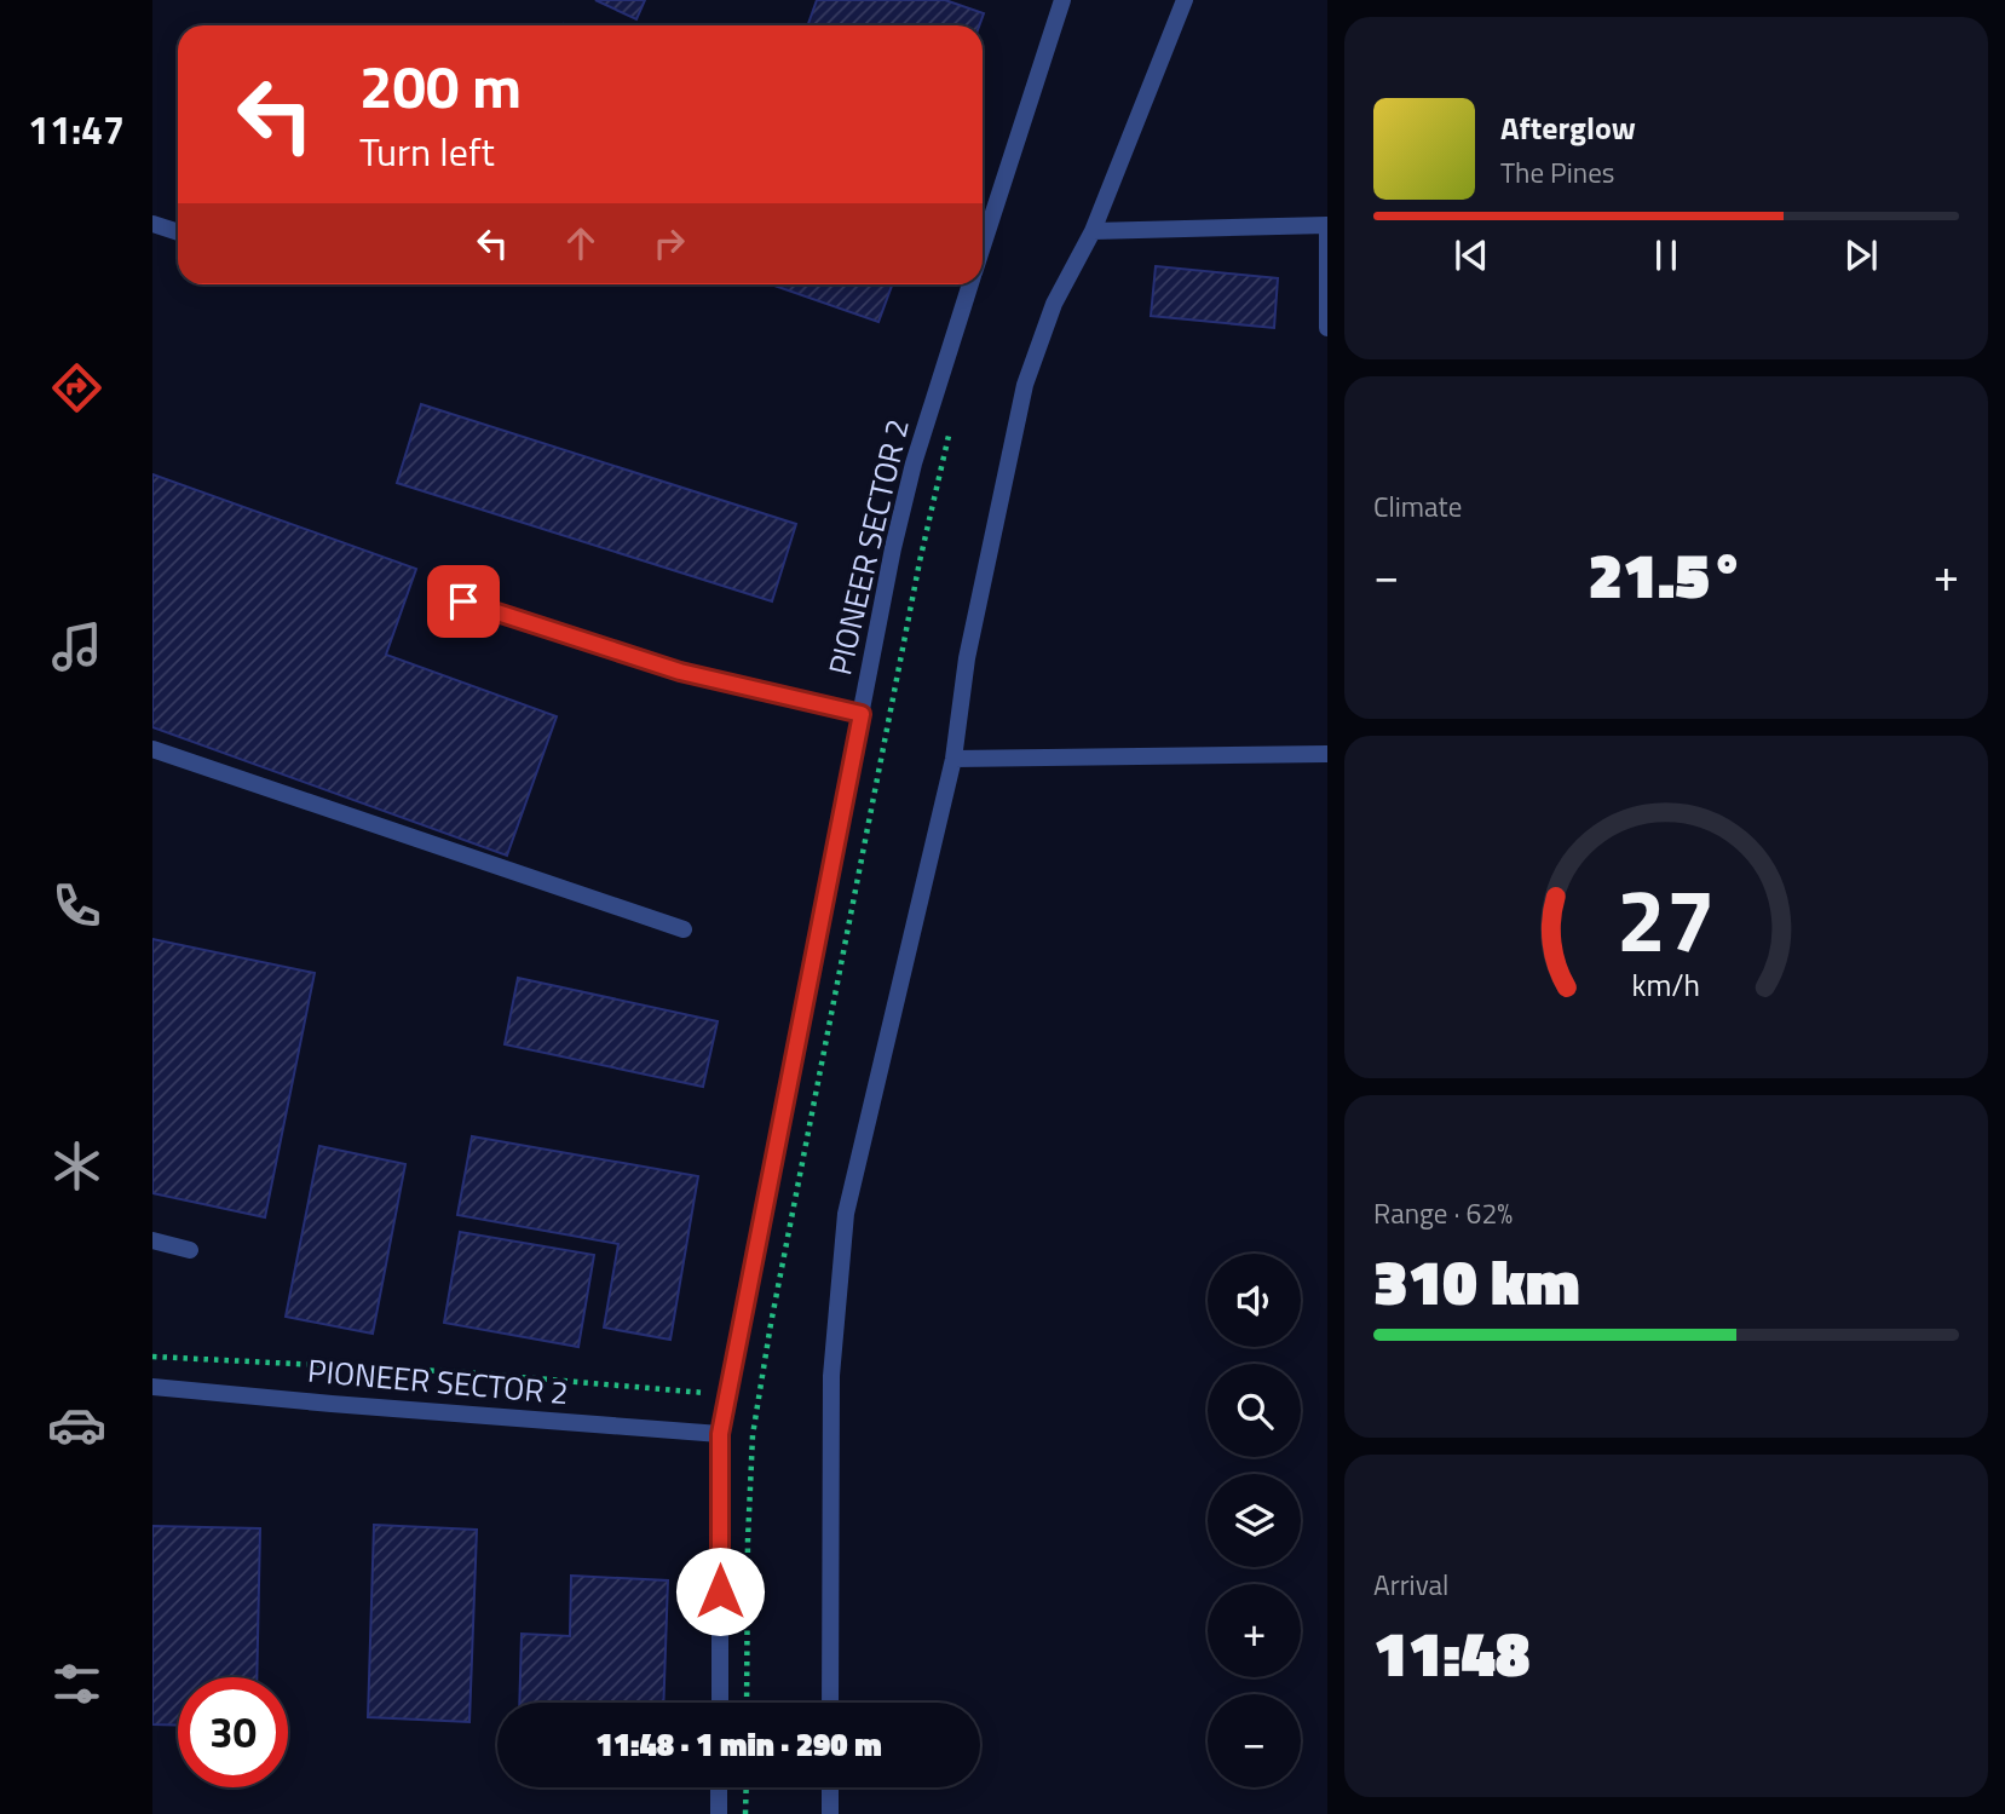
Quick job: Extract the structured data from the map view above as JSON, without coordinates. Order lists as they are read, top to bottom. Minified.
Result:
{"streets":{"street":["PIONEER SECTOR 2"]},"page":{"tabs":"11:47","turn":["200 m","Turn left"],"song":["Afterglow","The Pines"],"tile":["Climate",["Range · 62%","310 km"],["Arrival","11:48"]],"heat":["−","21.5°","+"],"map_buttons":["+","−"],"limit":"30","trip":"11:48 · 1 min · 290 m","gauge":["27","km/h"]}}
